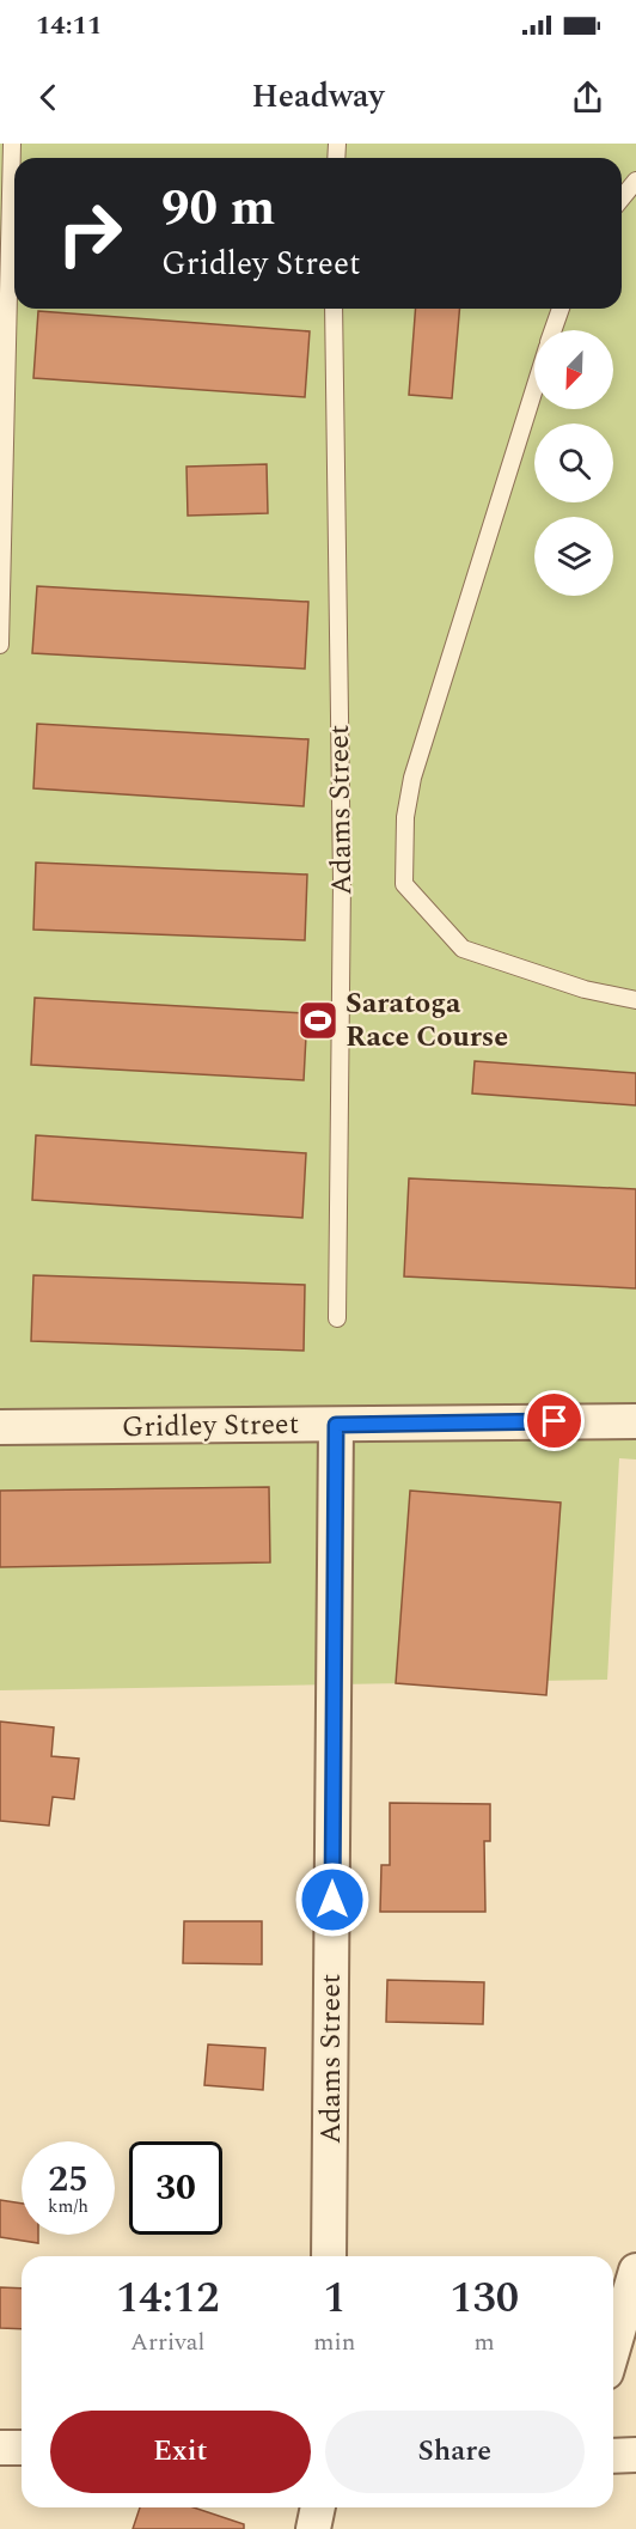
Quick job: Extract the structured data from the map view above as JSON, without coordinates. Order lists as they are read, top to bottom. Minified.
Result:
{"streets":{"street":["Adams Street","Gridley Street"]},"crossings":[["Adams Street","Gridley Street"]],"places":{"sports":["Saratoga Race Course"]},"north":"bottom left","page":{"status":"14:11","header":"Headway","turn":["90 m","Gridley Street"],"speed":"25 km/h","limit":"30","eta":["14:12","Arrival","1","min","130","m"],"buttons":["Exit","Share"]}}
